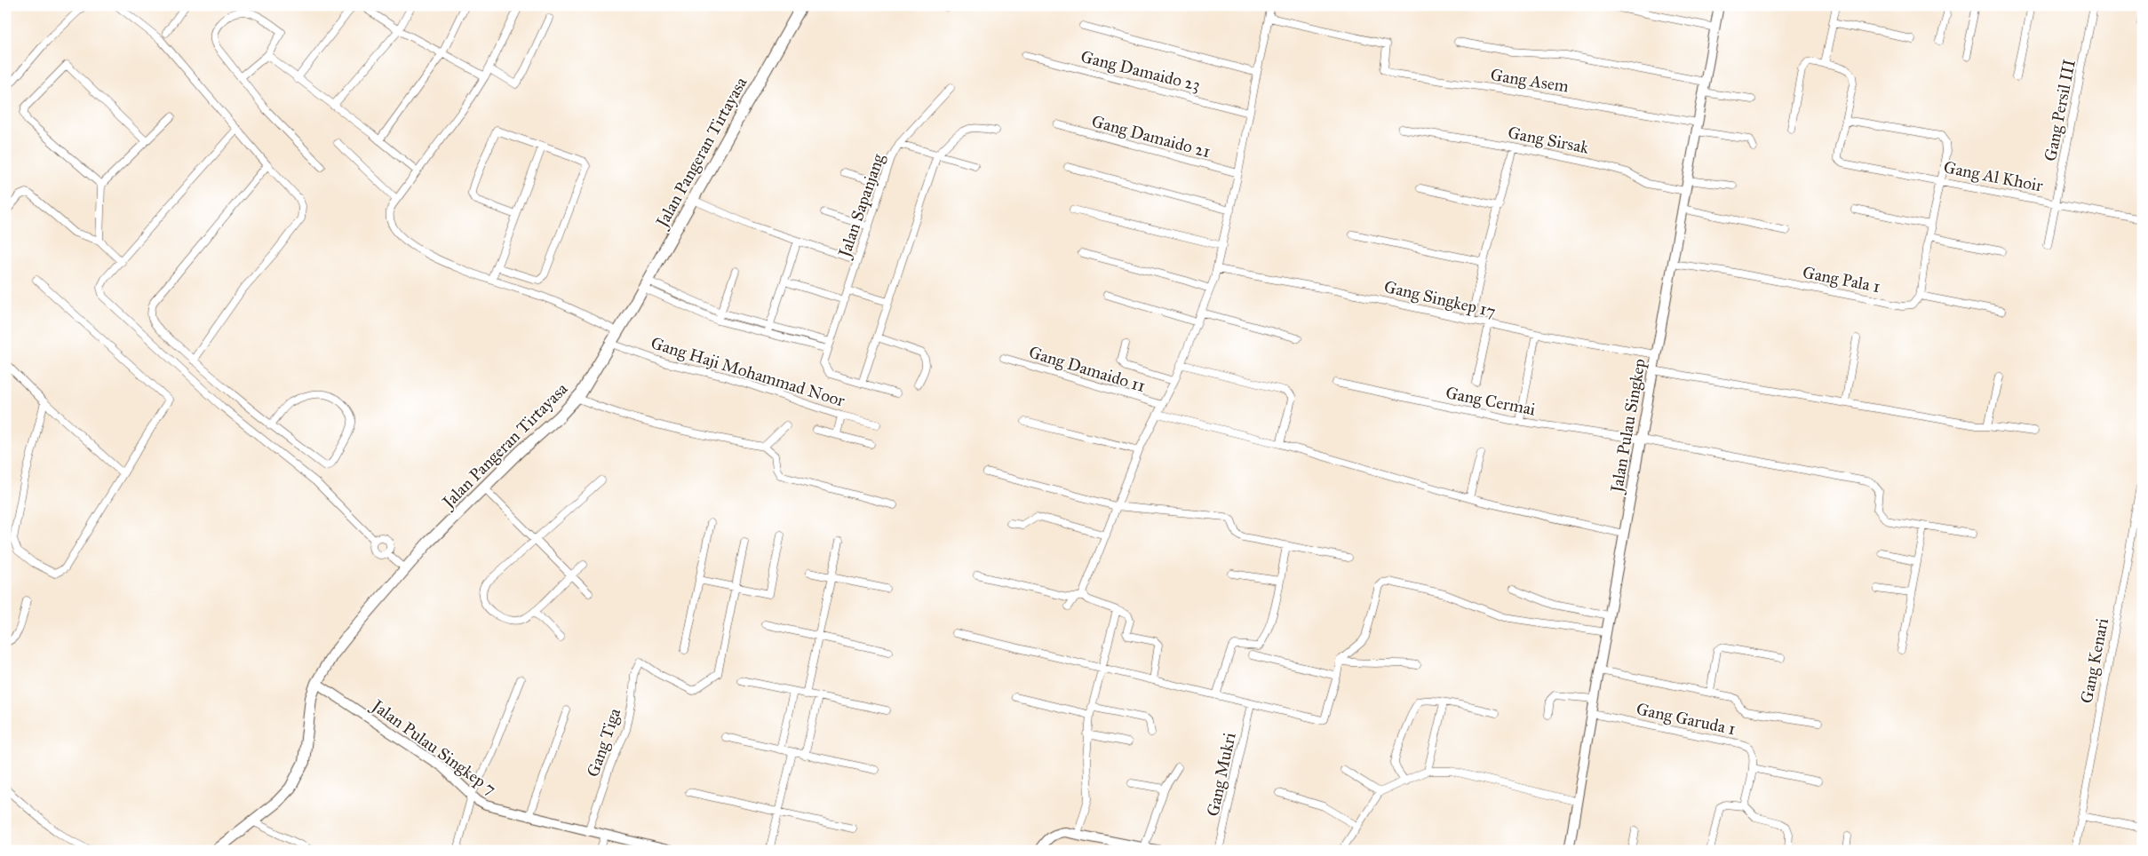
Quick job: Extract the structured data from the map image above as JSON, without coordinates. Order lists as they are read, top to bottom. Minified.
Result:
{"streets":{"main road":["Jalan Pangeran Tirtayasa"],"street":["Gang Damaido 23","Gang Asem","Gang Persil III","Gang Damaido 21","Gang Sirsak","Gang Al Khoir","Jalan Sapanjang","Gang Pala 1","Gang Singkep 17","Gang Damaido 11","Gang Haji Mohammad Noor","Gang Cermai","Jalan Pulau Singkep","Gang Kenari","Gang Garuda 1","Gang Tiga","Jalan Pulau Singkep 7","Gang Mukri"]},"crossings":[["Gang Asem","Jalan Pulau Singkep"],["Gang Persil III","Gang Al Khoir"],["Gang Sirsak","Jalan Pulau Singkep"],["Jalan Pangeran Tirtayasa","Gang Haji Mohammad Noor"],["Jalan Pangeran Tirtayasa","Jalan Pulau Singkep 7"],["Gang Pala 1","Jalan Pulau Singkep"],["Gang Singkep 17","Jalan Pulau Singkep"],["Gang Cermai","Jalan Pulau Singkep"],["Jalan Pulau Singkep","Gang Garuda 1"],["Gang Tiga","Jalan Pulau Singkep 7"]]}
